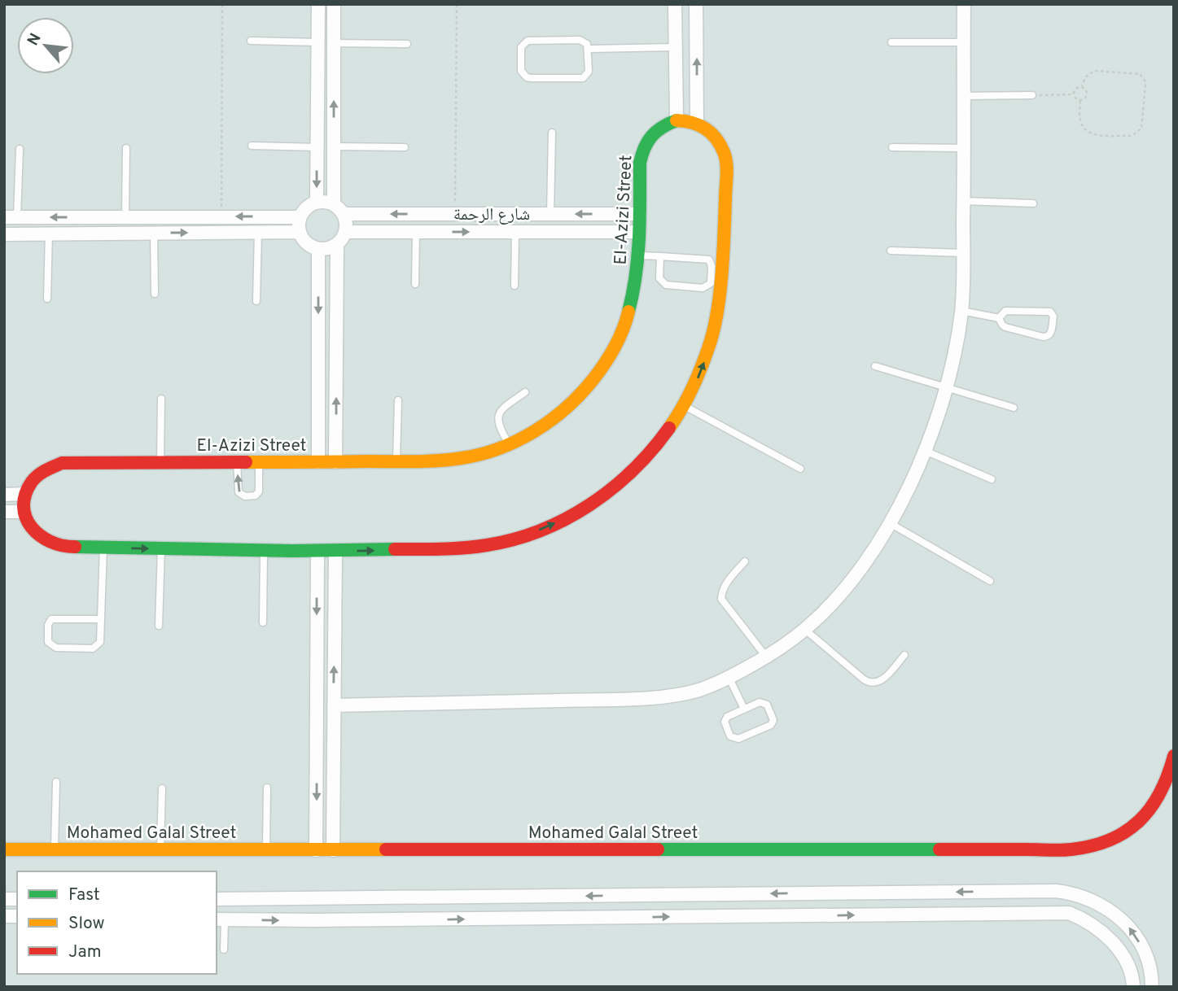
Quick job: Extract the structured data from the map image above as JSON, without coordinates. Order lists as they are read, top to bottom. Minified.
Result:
{"streets":{"street":["El-Azizi Street","شارع الرحمة","Mohamed Galal Street"]},"crossings":[["El-Azizi Street","شارع الرحمة"]],"legend":["Fast","Slow","Jam"],"north":"top left"}
